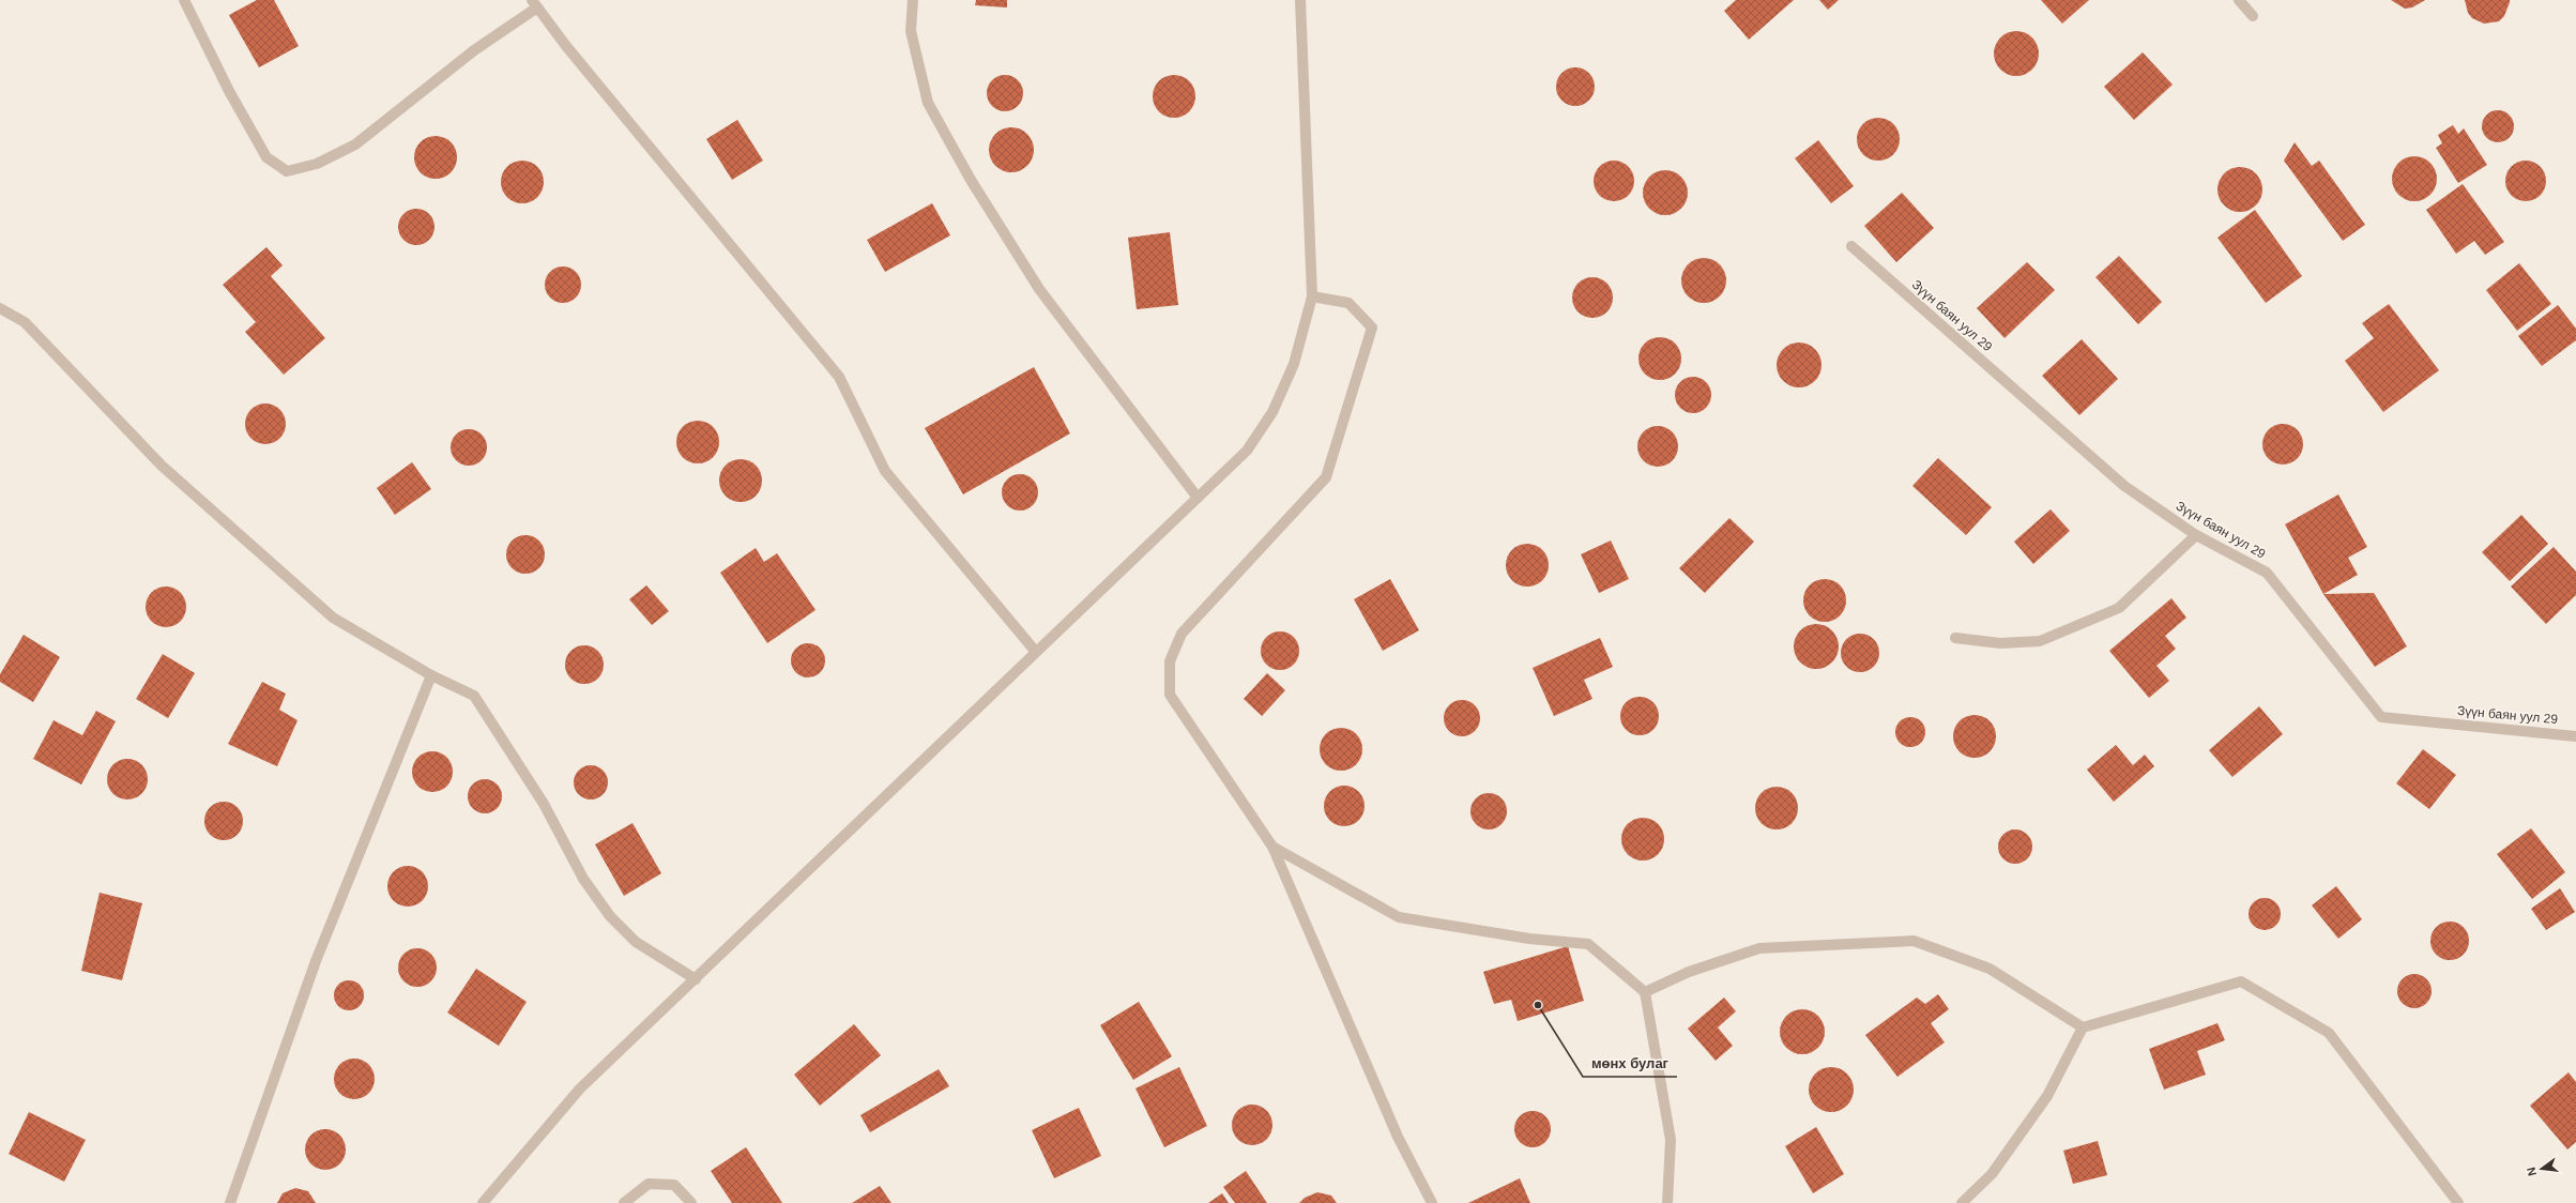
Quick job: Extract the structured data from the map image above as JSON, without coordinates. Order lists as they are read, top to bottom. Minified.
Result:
{"streets":{"street":["Зүүн баян уул 29"]},"places":["мөнх булаг"],"north":"left"}
